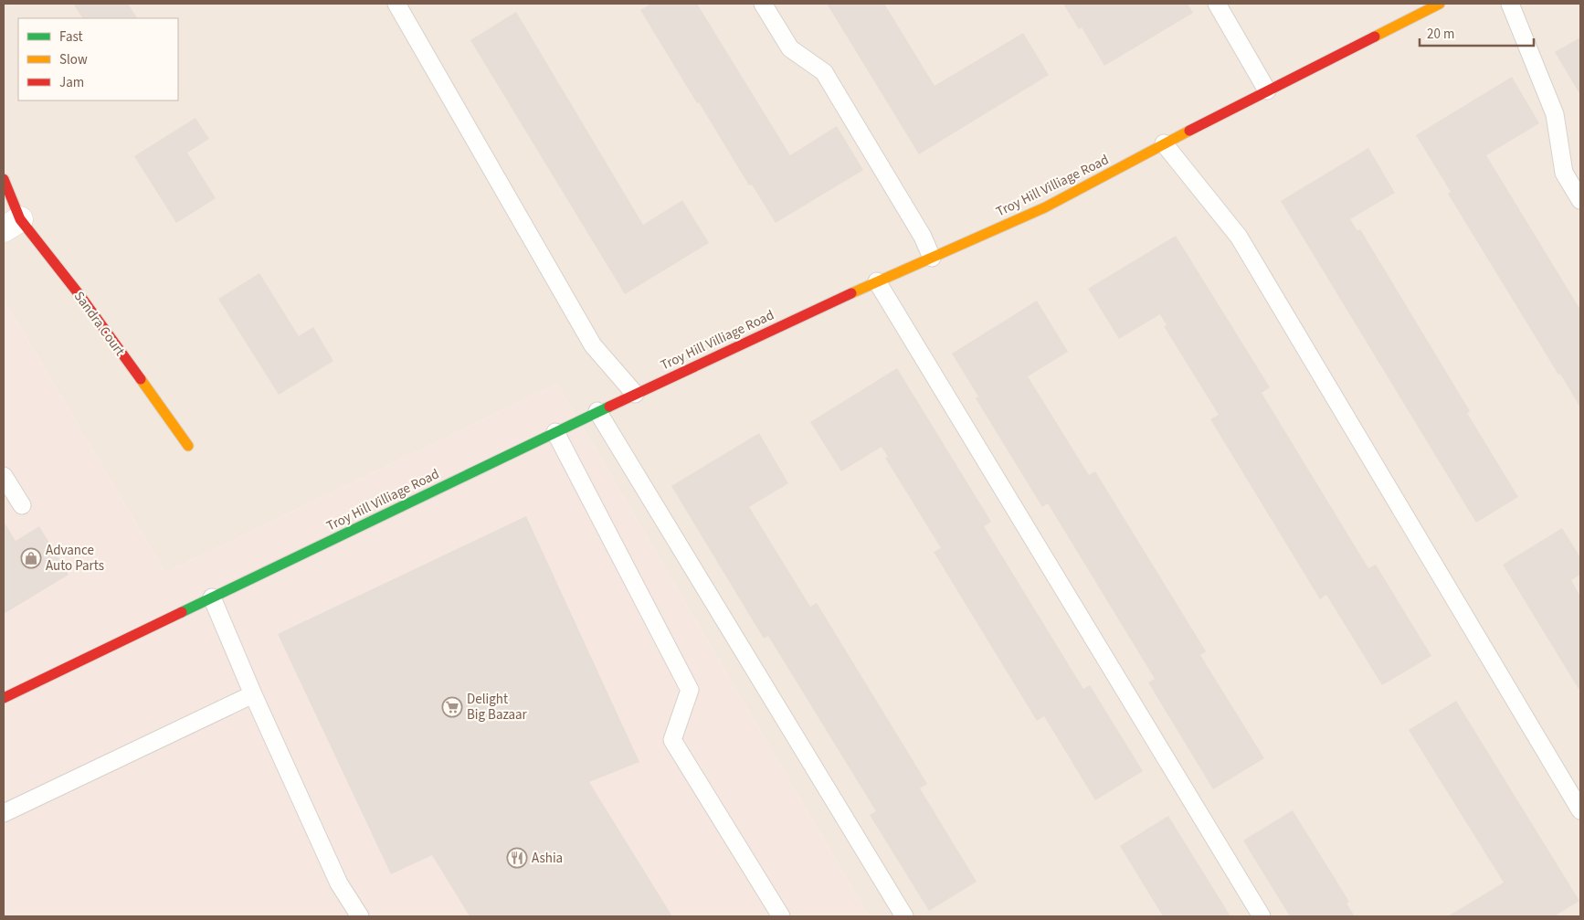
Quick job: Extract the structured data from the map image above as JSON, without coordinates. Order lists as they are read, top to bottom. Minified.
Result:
{"streets":{"street":["Troy Hill Villiage Road","Sandra Court"]},"places":{"shop":["Advance Auto Parts"],"supermarket":["Delight Big Bazaar"],"restaurant":["Ashia"]},"legend":["Fast","Slow","Jam"],"scale_bar":"20 m"}
